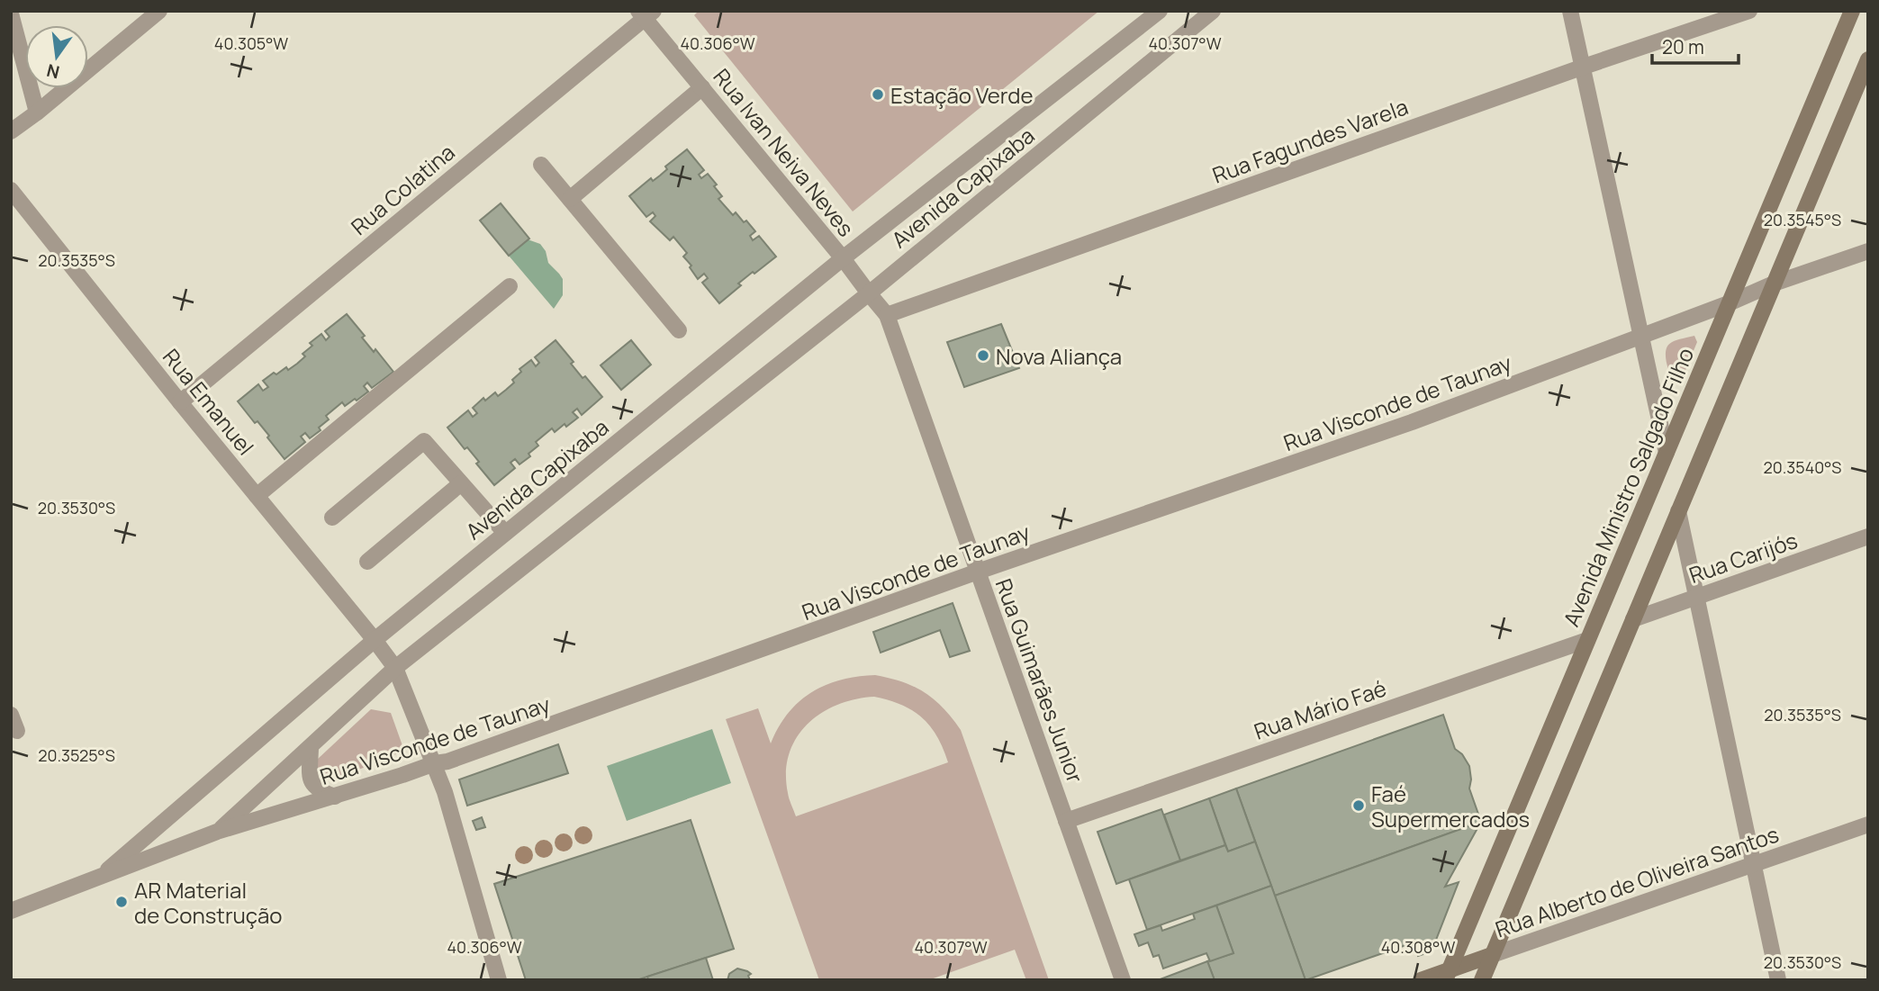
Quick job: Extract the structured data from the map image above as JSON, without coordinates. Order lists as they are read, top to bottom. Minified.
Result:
{"streets":{"main road":["Avenida Ministro Salgado Filho","Rua Alberto de Oliveira Santos"],"street":["Rua Fagundes Varela","Rua Ivan Neiva Neves","Avenida Capixaba","Rua Colatina","Rua Emanuel","Rua Visconde de Taunay","Rua Carijós","Rua Guimarães Junior","Rua Mário Faé"]},"crossings":[["Rua Fagundes Varela","Rua Guimarães Junior"],["Rua Ivan Neiva Neves","Avenida Capixaba"],["Rua Ivan Neiva Neves","Rua Colatina"],["Rua Ivan Neiva Neves","Rua Guimarães Junior"],["Avenida Capixaba","Rua Emanuel"],["Avenida Capixaba","Rua Visconde de Taunay"],["Avenida Capixaba","Rua Guimarães Junior"],["Rua Colatina","Rua Emanuel"],["Rua Emanuel","Rua Visconde de Taunay"],["Rua Visconde de Taunay","Avenida Ministro Salgado Filho"],["Rua Visconde de Taunay","Rua Guimarães Junior"],["Avenida Ministro Salgado Filho","Rua Mário Faé"],["Avenida Ministro Salgado Filho","Rua Alberto de Oliveira Santos"],["Rua Guimarães Junior","Rua Mário Faé"]],"places":["Estação Verde","Nova Aliança","Faé Supermercados","AR Material de Construção"],"scale_bar":"20 m","north":"bottom","coordinates":["40.305°W","40.306°W","40.307°W","20.3545°S","20.3535°S","20.3540°S","20.3530°S","20.3525°S","40.308°W"]}
